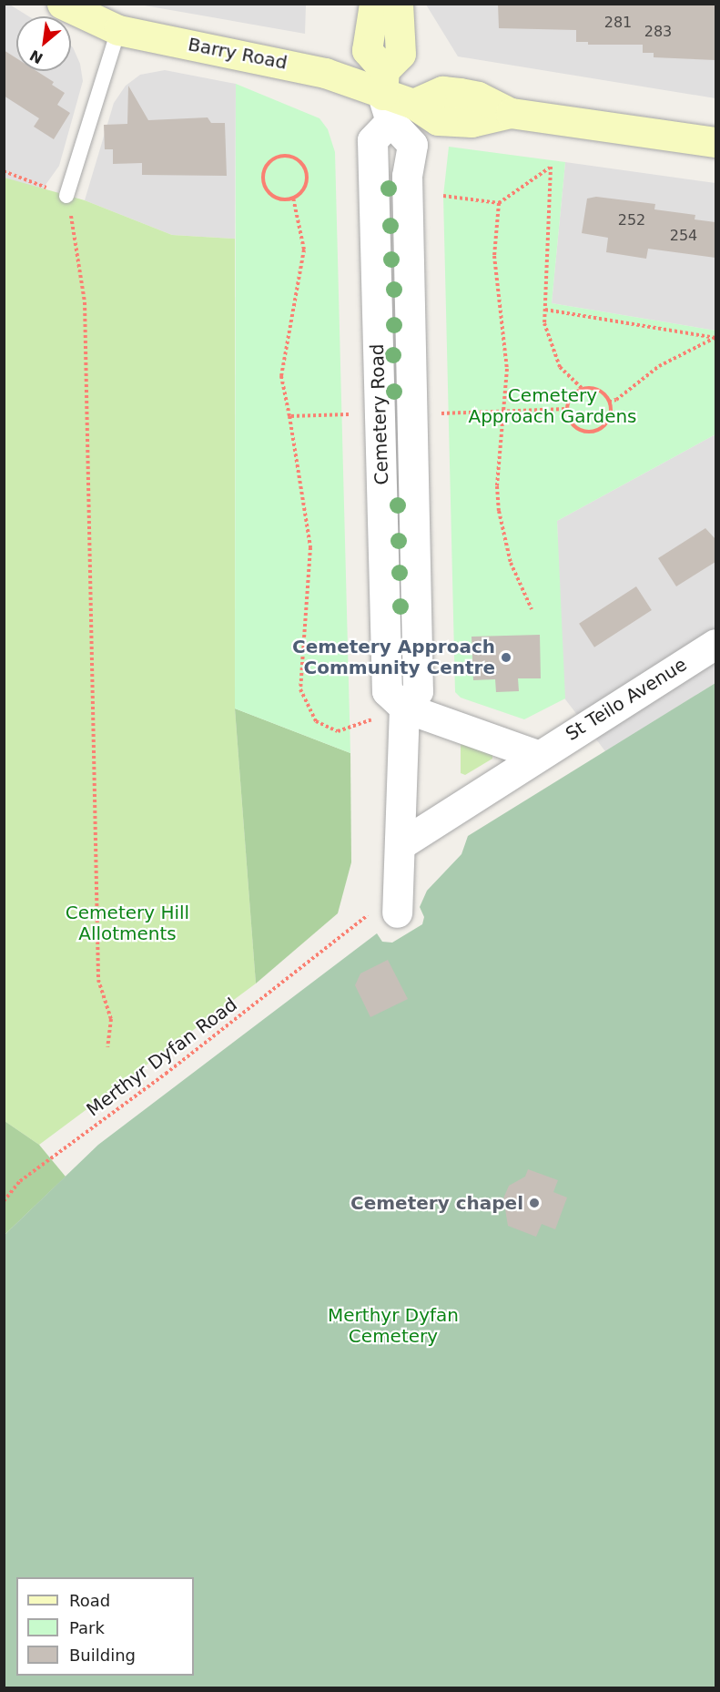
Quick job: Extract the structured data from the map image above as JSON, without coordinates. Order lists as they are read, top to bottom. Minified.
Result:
{"streets":{"street":["Barry Road","Cemetery Road","St Teilo Avenue"],"path":["Merthyr Dyfan Road"]},"crossings":[["Barry Road","Cemetery Road"],["Cemetery Road","St Teilo Avenue"]],"parks":["Cemetery Approach Gardens","Cemetery Hill Allotments","Merthyr Dyfan Cemetery"],"places":["Cemetery Approach Community Centre","Cemetery chapel"],"house_numbers":["281","283","252","254"],"legend":["Road","Park","Building"],"north":"bottom left"}
